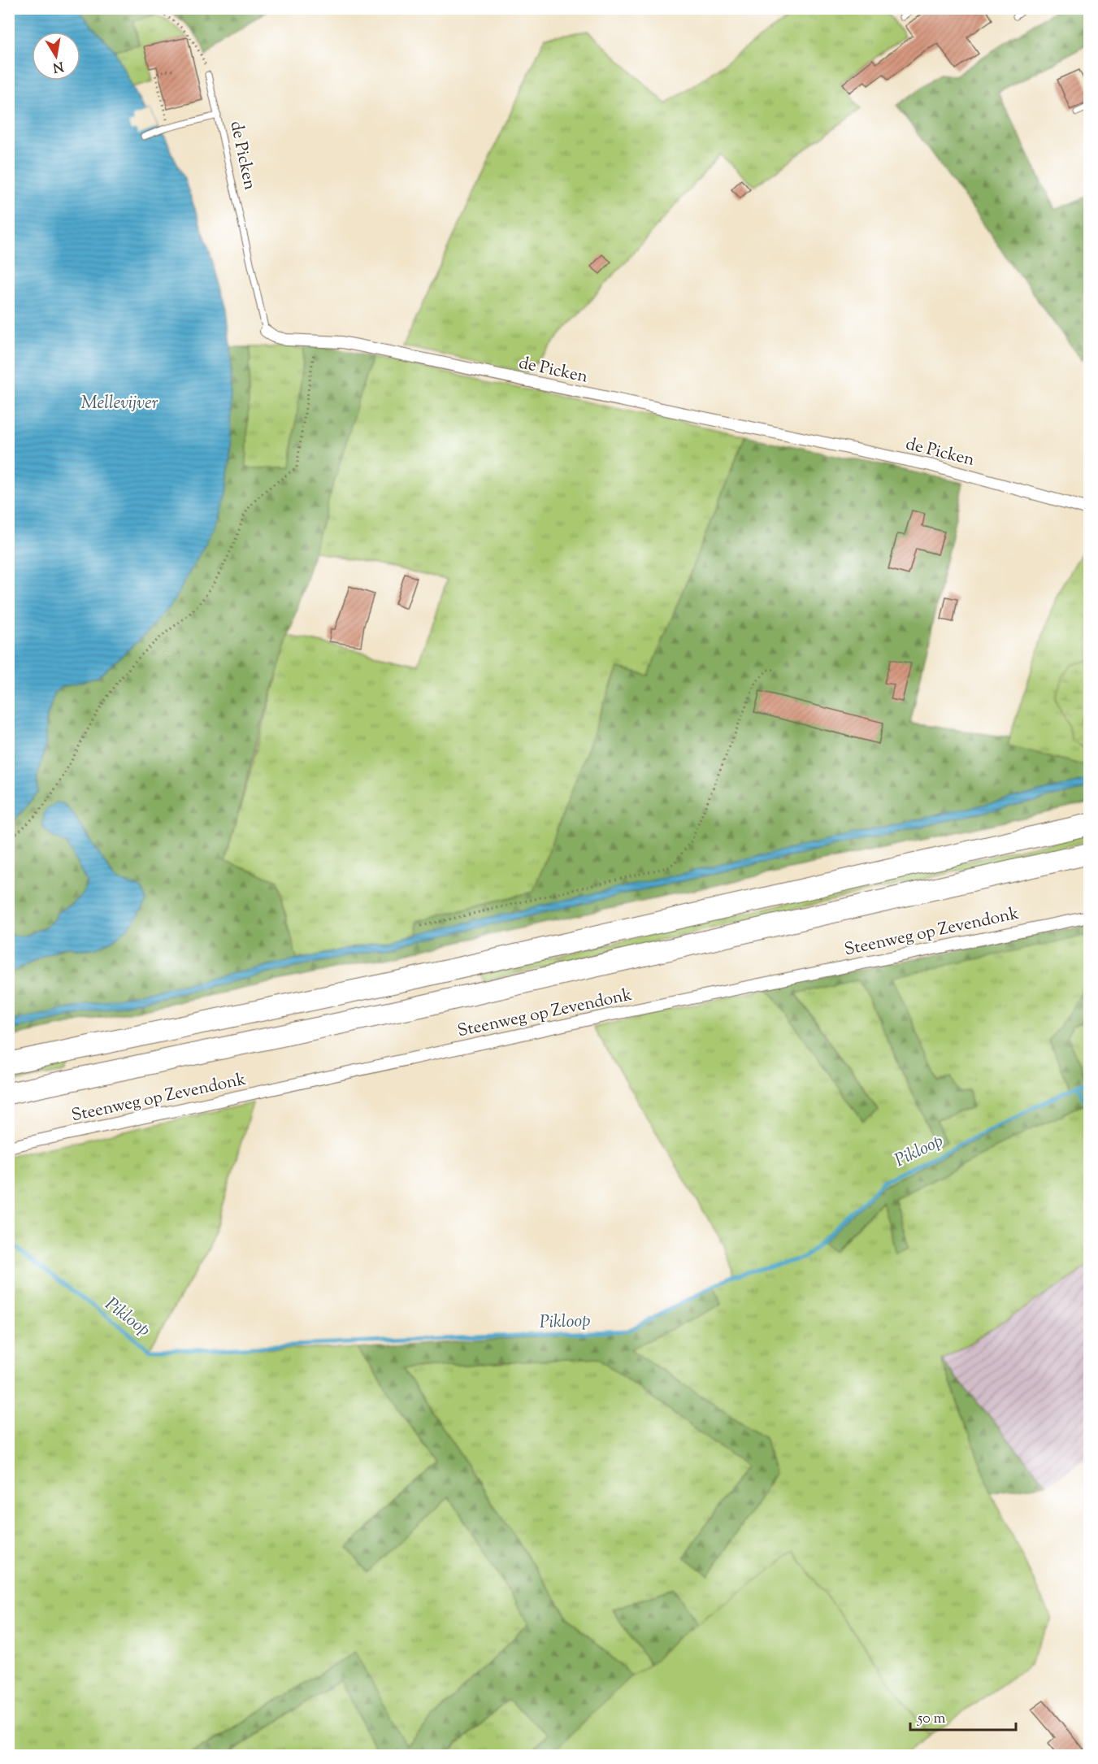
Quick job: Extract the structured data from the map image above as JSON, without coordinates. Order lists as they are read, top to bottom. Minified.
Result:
{"streets":{"street":["de Picken","Steenweg op Zevendonk"]},"water":["Mellevijver","Pikloop"],"scale_bar":"50 m","north":"bottom"}
